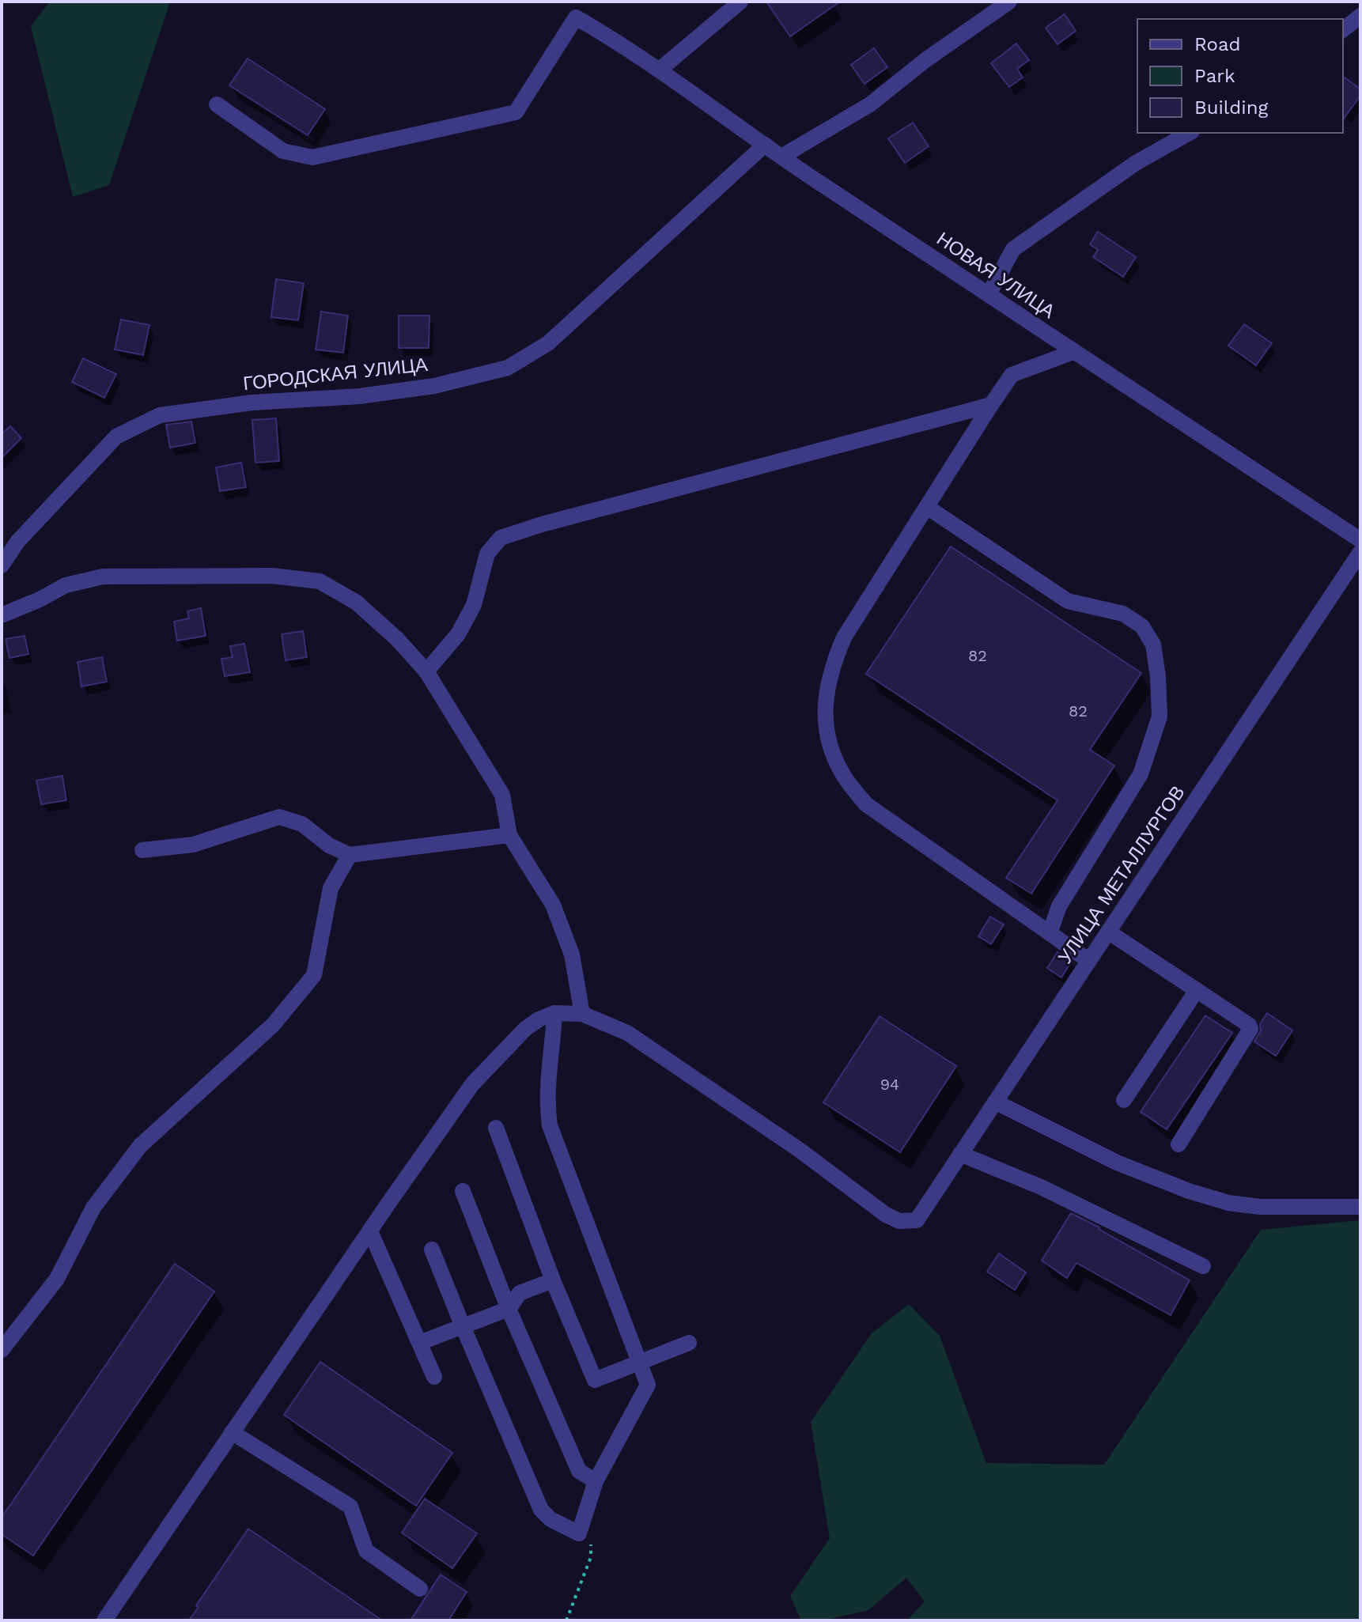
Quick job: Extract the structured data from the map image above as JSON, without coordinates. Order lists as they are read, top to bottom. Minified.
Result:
{"streets":{"street":["НОВАЯ УЛИЦА","ГОРОДСКАЯ УЛИЦА","УЛИЦА МЕТАЛЛУРГОВ"]},"crossings":[["НОВАЯ УЛИЦА","ГОРОДСКАЯ УЛИЦА"]],"house_numbers":["82","82","94"],"legend":["Road","Park","Building"]}
